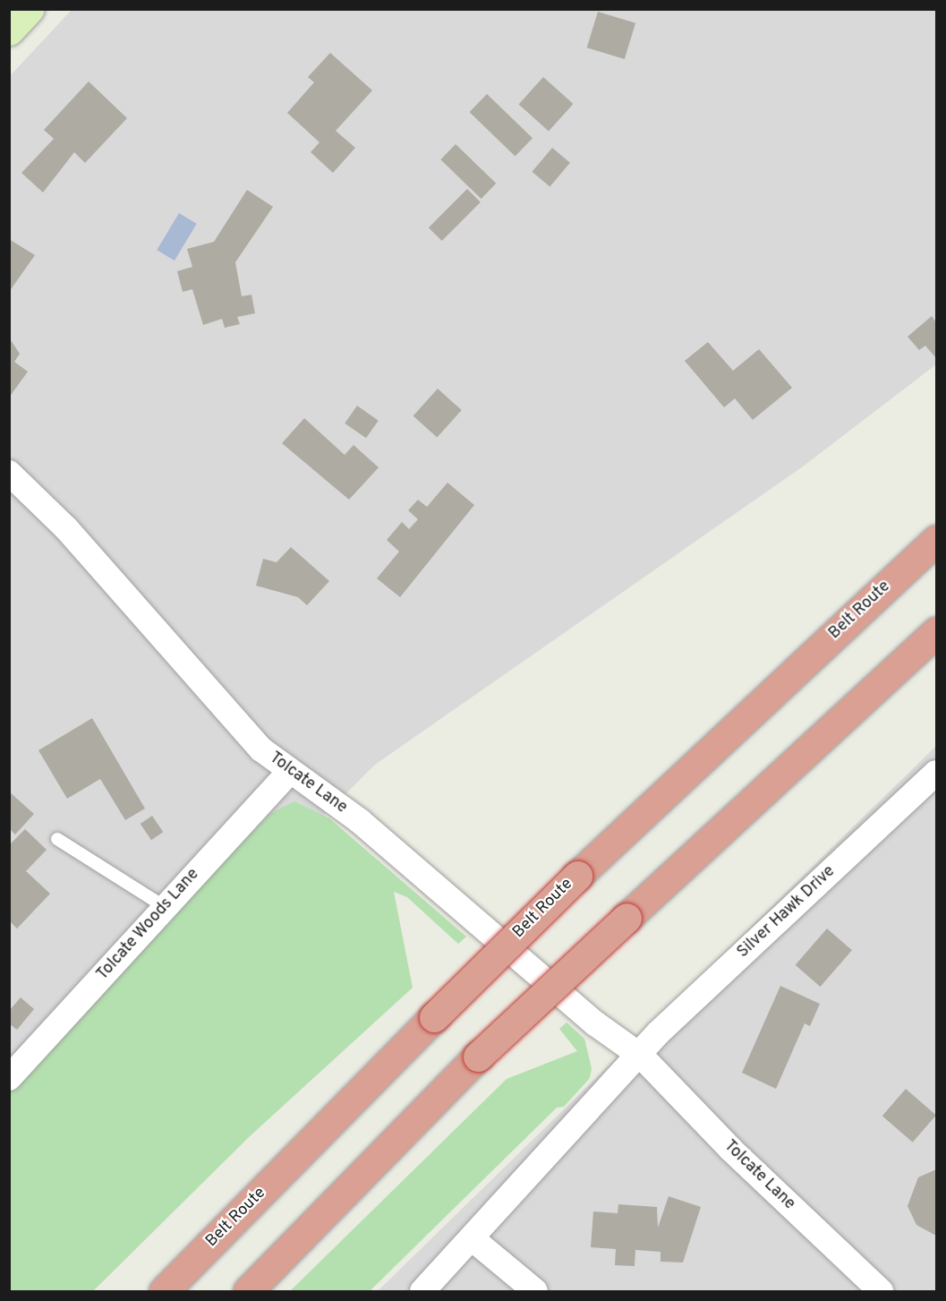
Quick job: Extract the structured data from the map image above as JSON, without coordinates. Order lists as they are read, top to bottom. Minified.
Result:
{"streets":{"highway":["Belt Route"],"street":["Tolcate Lane","Silver Hawk Drive","Tolcate Woods Lane"]},"crossings":[["Tolcate Lane","Silver Hawk Drive"],["Tolcate Lane","Tolcate Woods Lane"]]}
